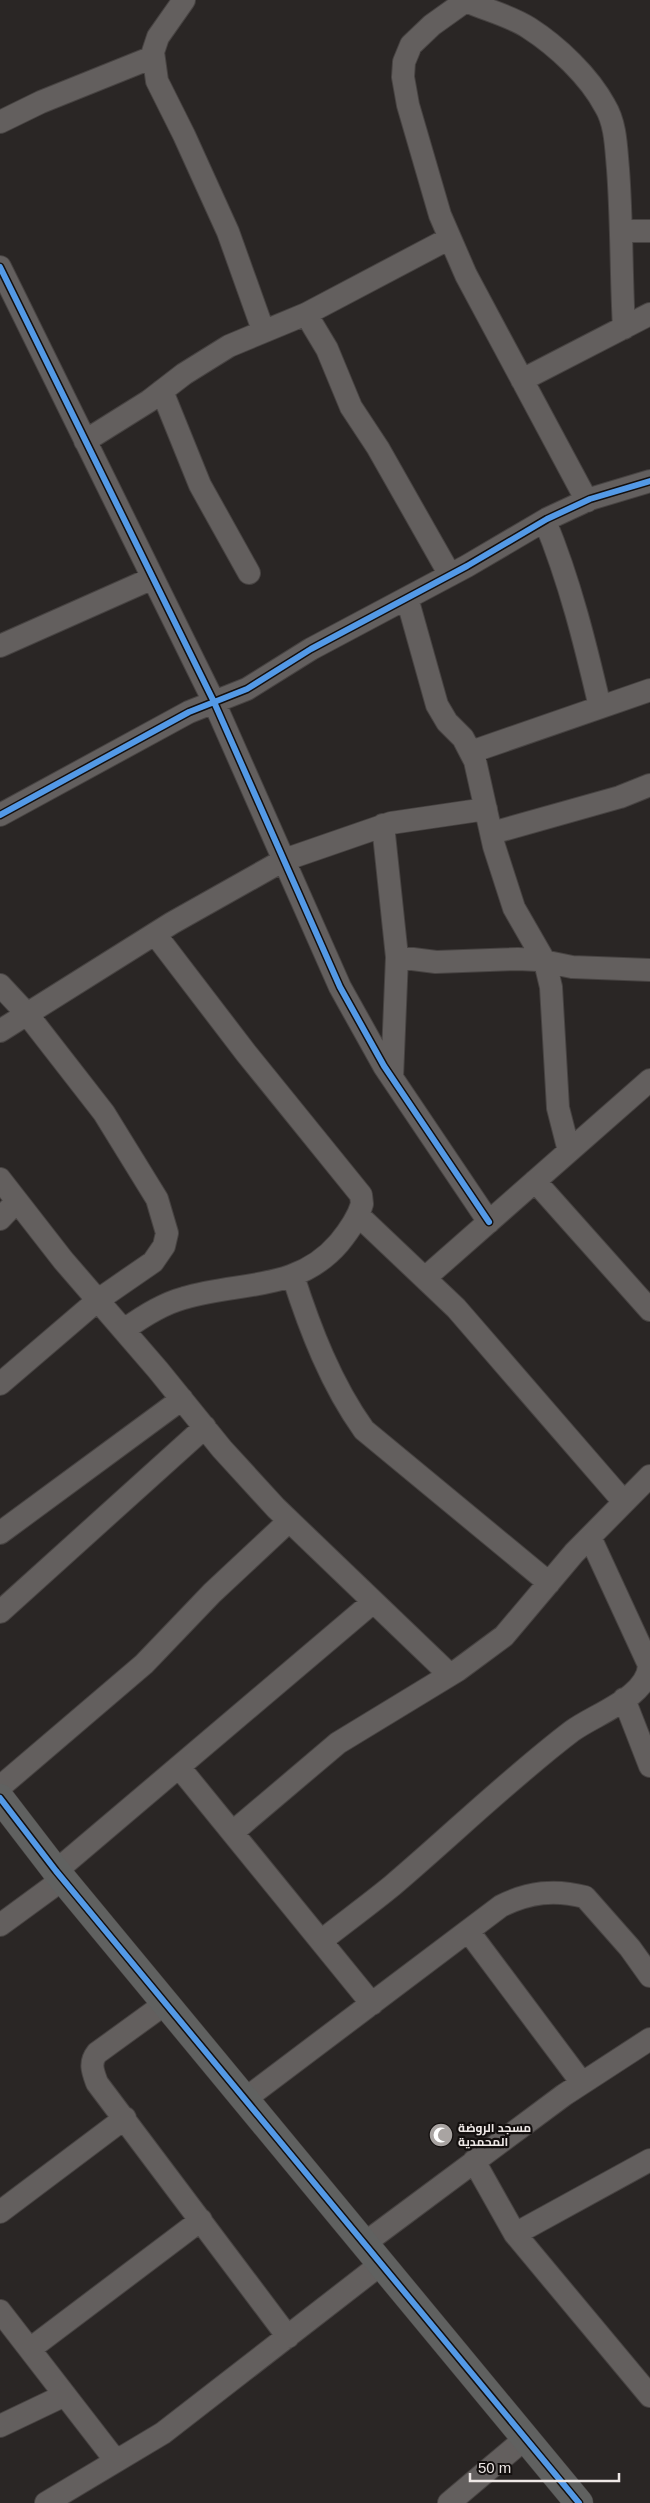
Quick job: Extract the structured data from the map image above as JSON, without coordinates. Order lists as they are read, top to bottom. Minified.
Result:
{"places":{"mosque":["مسجد الروضة المحمدية"]},"scale_bar":"50 m"}
